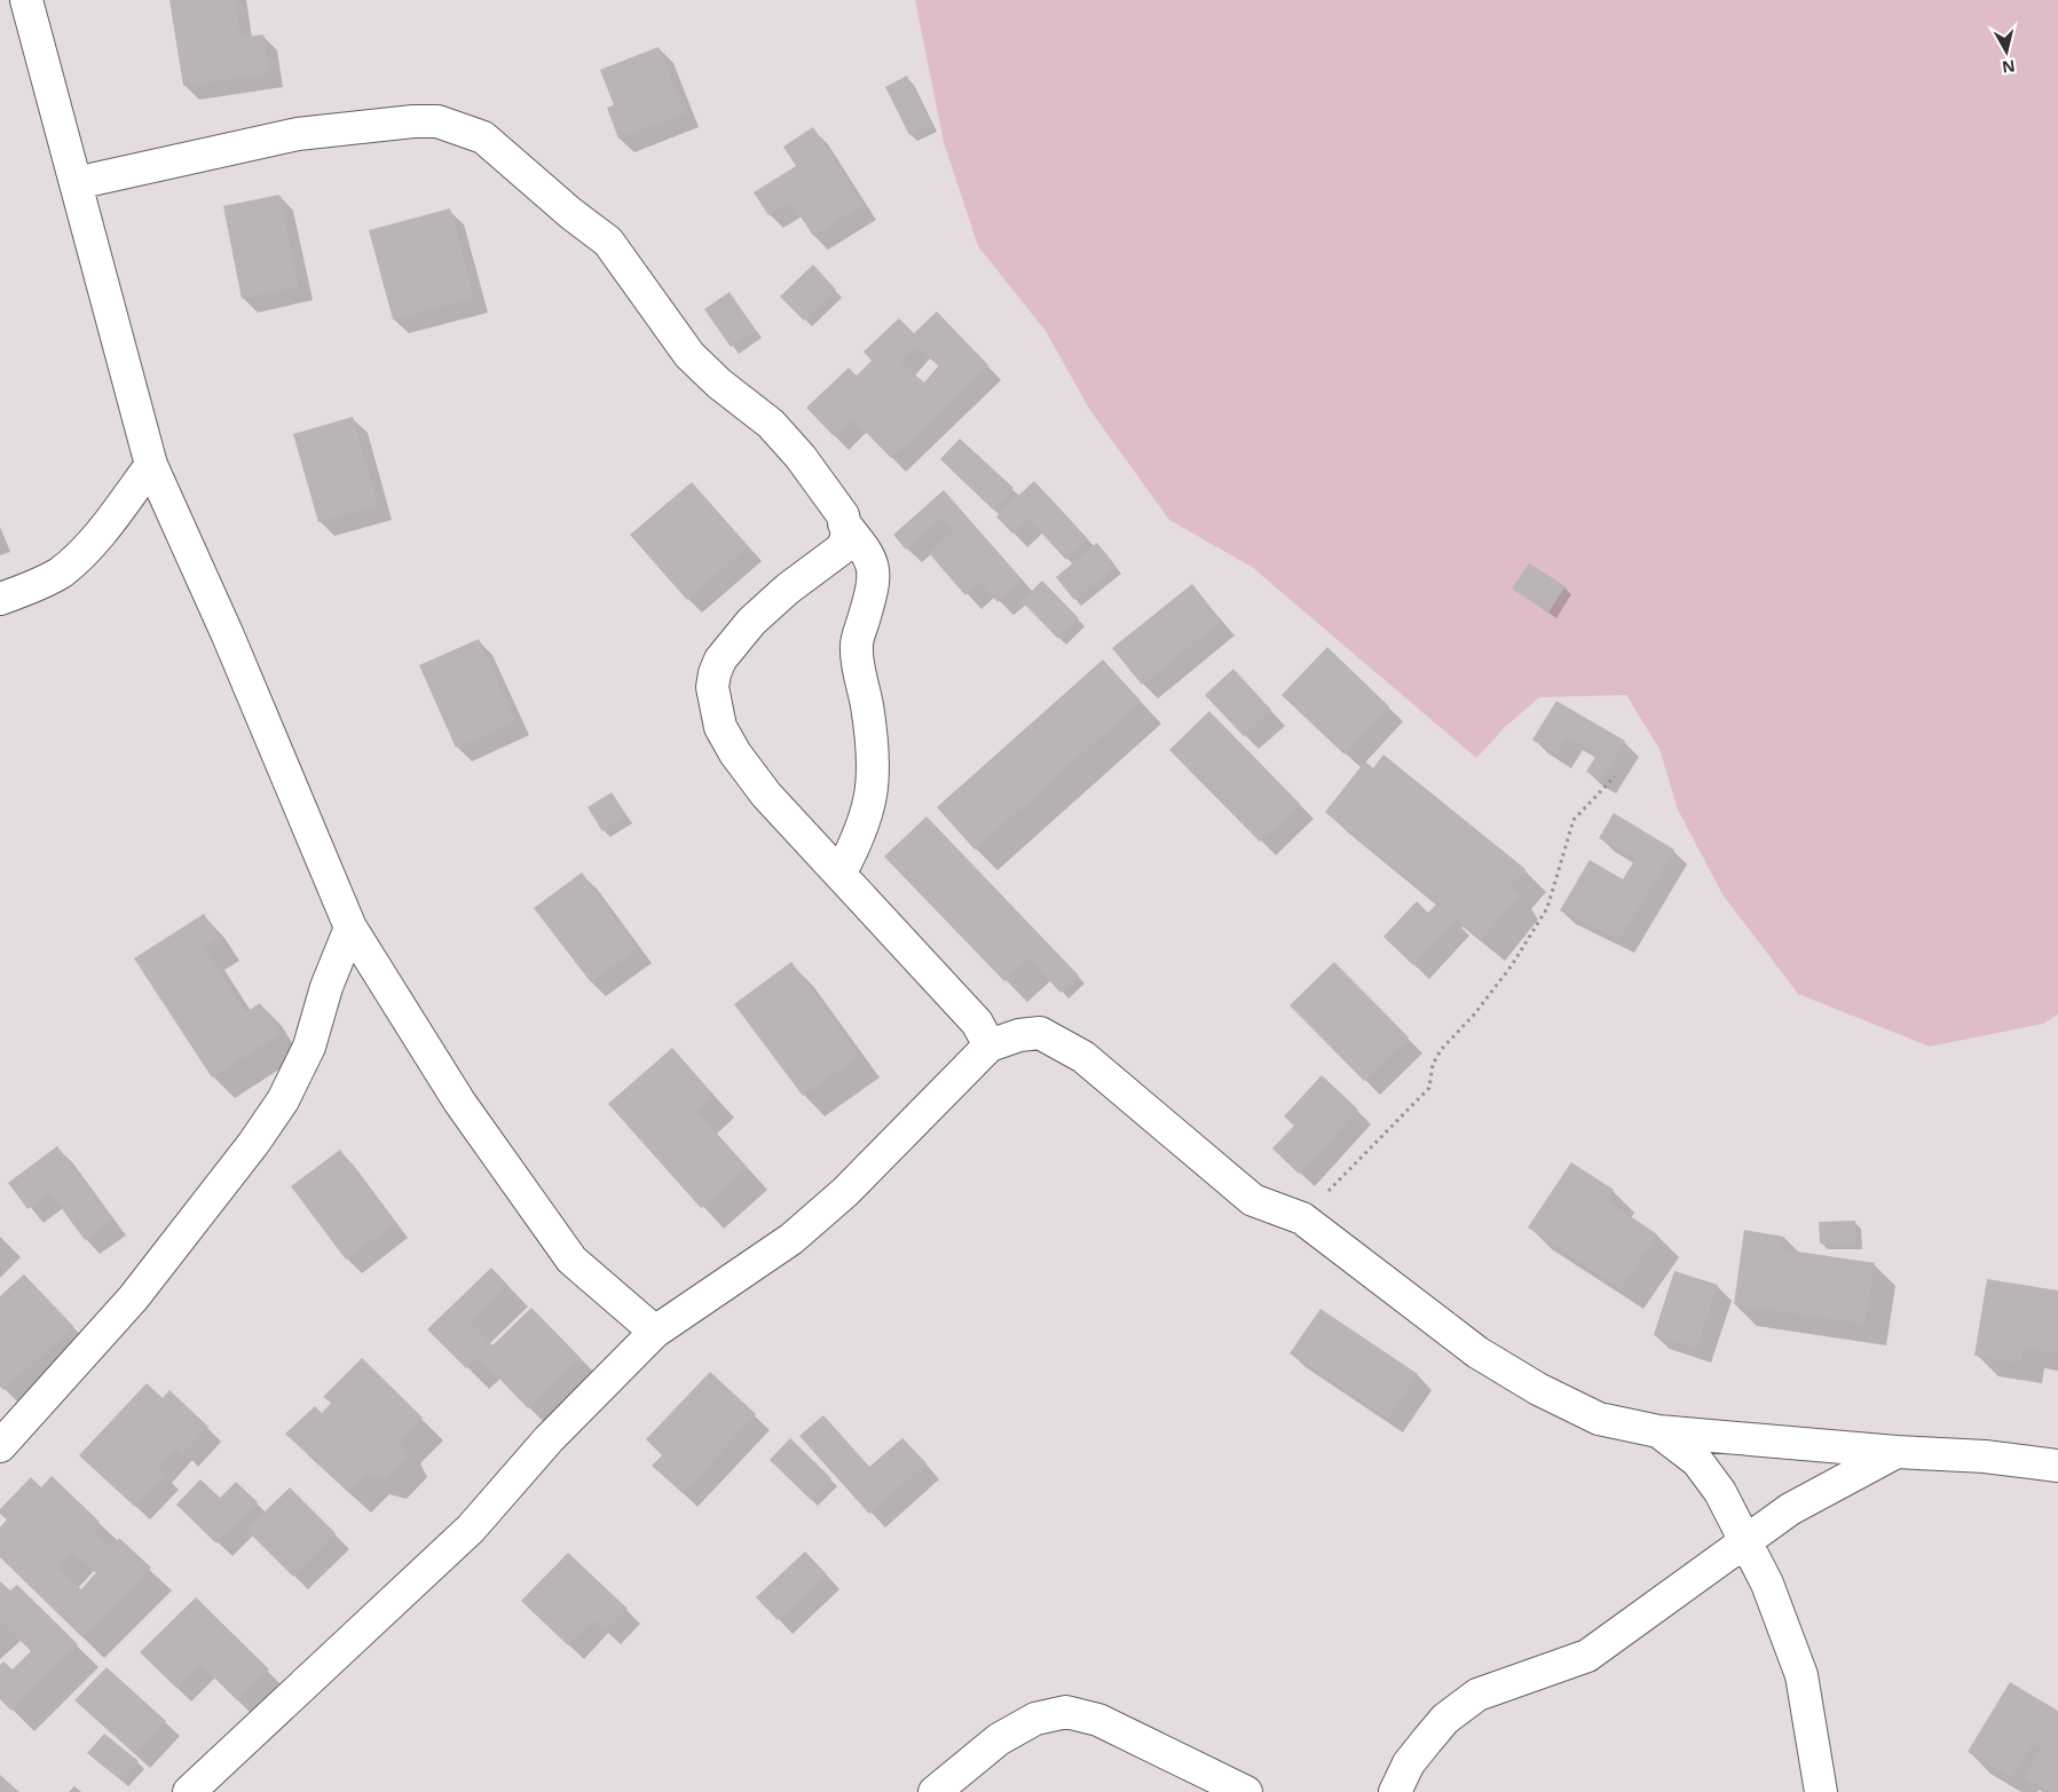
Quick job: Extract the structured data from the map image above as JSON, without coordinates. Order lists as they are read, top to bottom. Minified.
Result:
{"north":"bottom"}
